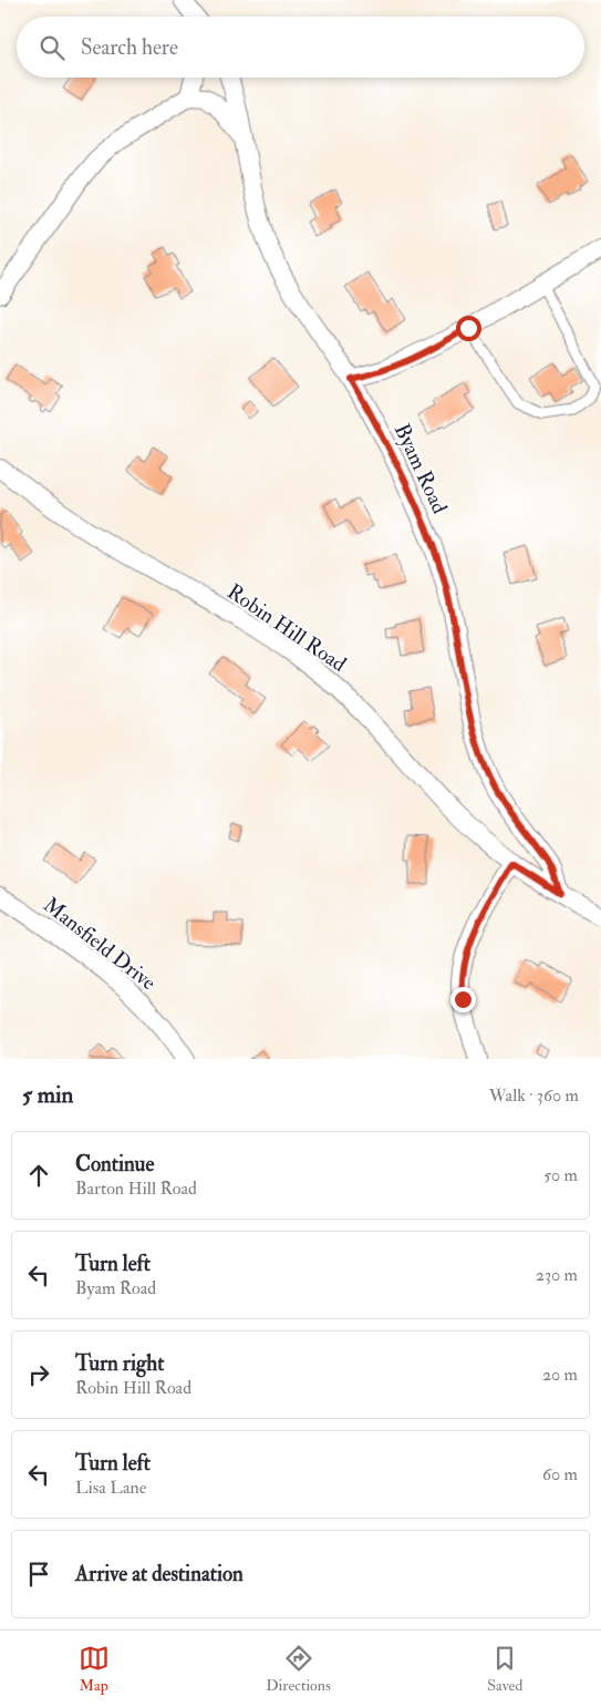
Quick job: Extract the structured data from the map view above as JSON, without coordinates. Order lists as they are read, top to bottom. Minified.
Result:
{"streets":{"street":["Byam Road","Robin Hill Road","Mansfield Drive"]},"crossings":[["Byam Road","Robin Hill Road"]],"page":{"search":"Search here","heading":["5 min","Walk · 360 m"],"list":[["Continue","Barton Hill Road","50 m"],["Turn left","Byam Road","230 m"],["Turn right","Robin Hill Road","20 m"],["Turn left","Lisa Lane","60 m"],"Arrive at destination"],"nav":["Map","Directions","Saved"]}}
